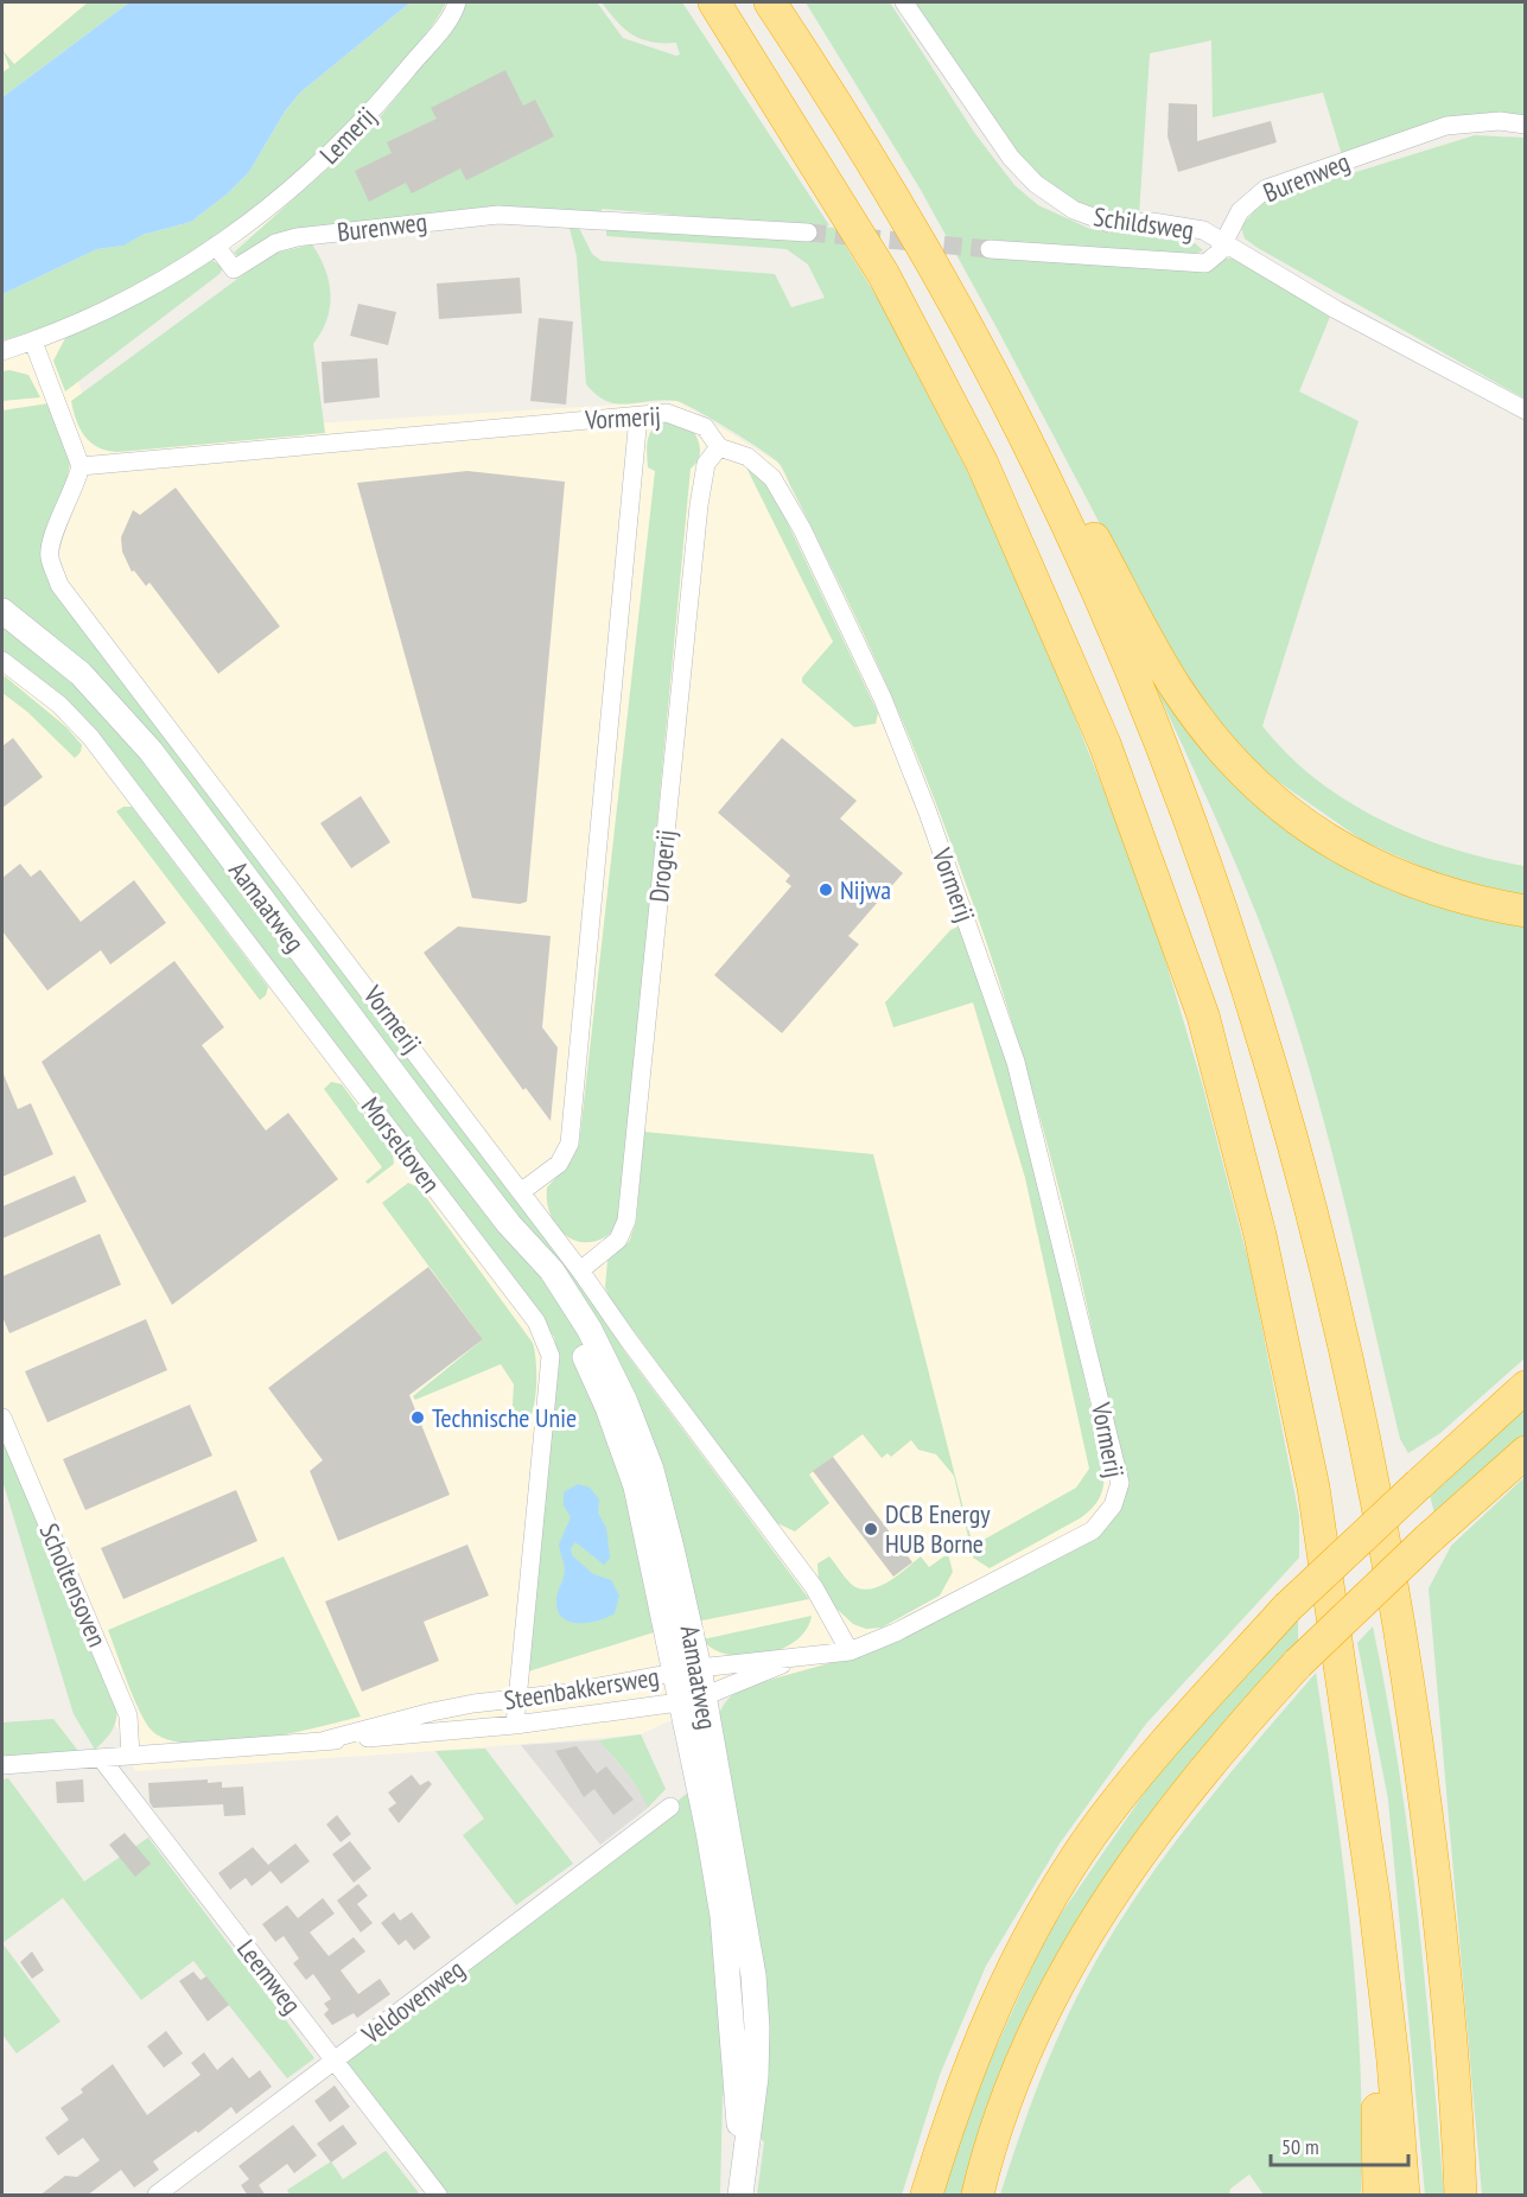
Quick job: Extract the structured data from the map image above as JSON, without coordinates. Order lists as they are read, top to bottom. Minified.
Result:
{"streets":{"main road":["Aamaatweg"],"street":["Lemerij","Burenweg","Schildsweg","Vormerij","Drogerij","Morseltoven","Scholtensoven","Steenbakkersweg","Leemweg","Veldovenweg"]},"crossings":[["Lemerij","Burenweg"],["Burenweg","Schildsweg"],["Vormerij","Drogerij"],["Aamaatweg","Steenbakkersweg"],["Morseltoven","Steenbakkersweg"],["Scholtensoven","Steenbakkersweg"],["Steenbakkersweg","Leemweg"],["Leemweg","Veldovenweg"]],"places":["Nijwa","Technische Unie","DCB Energy HUB Borne"],"scale_bar":"50 m"}
